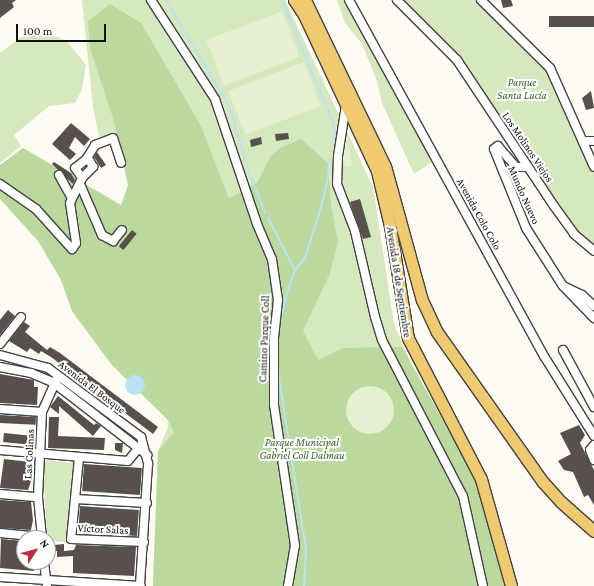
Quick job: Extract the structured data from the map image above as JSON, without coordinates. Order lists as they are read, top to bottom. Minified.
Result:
{"streets":{"main road":["Avenida 18 de Septiembre"],"street":["Los Molinos Viejos","Mundo Nuevo","Avenida Colo Colo","Camino Parque Coll","Avenida El Bosque","Las Colinas","Víctor Salas"]},"crossings":[["Los Molinos Viejos","Mundo Nuevo"],["Avenida El Bosque","Las Colinas"]],"parks":["Parque Santa Lucía","Parque Municipal Gabriel Coll Dalmau"],"scale_bar":"100 m","north":"top right"}
